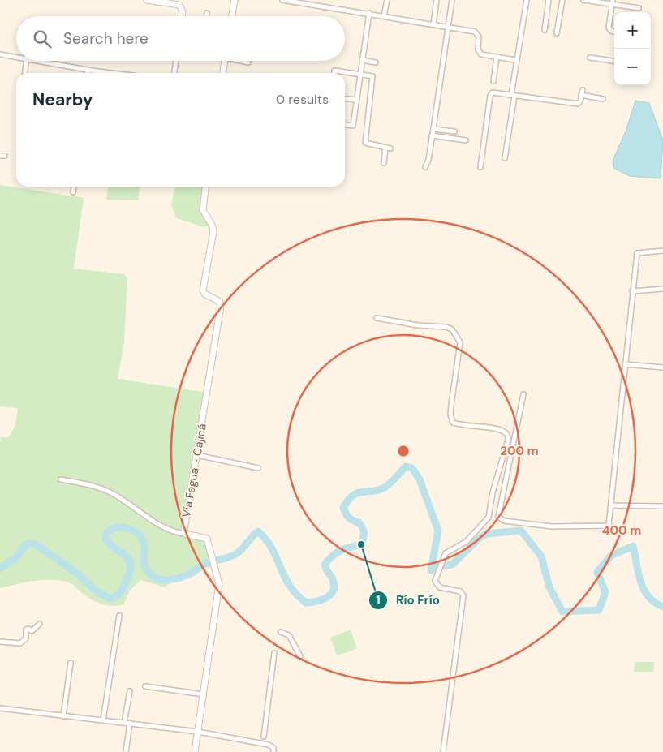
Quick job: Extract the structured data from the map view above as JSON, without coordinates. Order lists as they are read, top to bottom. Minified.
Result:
{"streets":{"street":["Vía Fagua - Cajicá"]},"places":["Río Frío"],"page":{"map_buttons":["+","−"],"search":"Search here","heading":["Nearby","0 results"]},"rings":["200 m","400 m"]}
